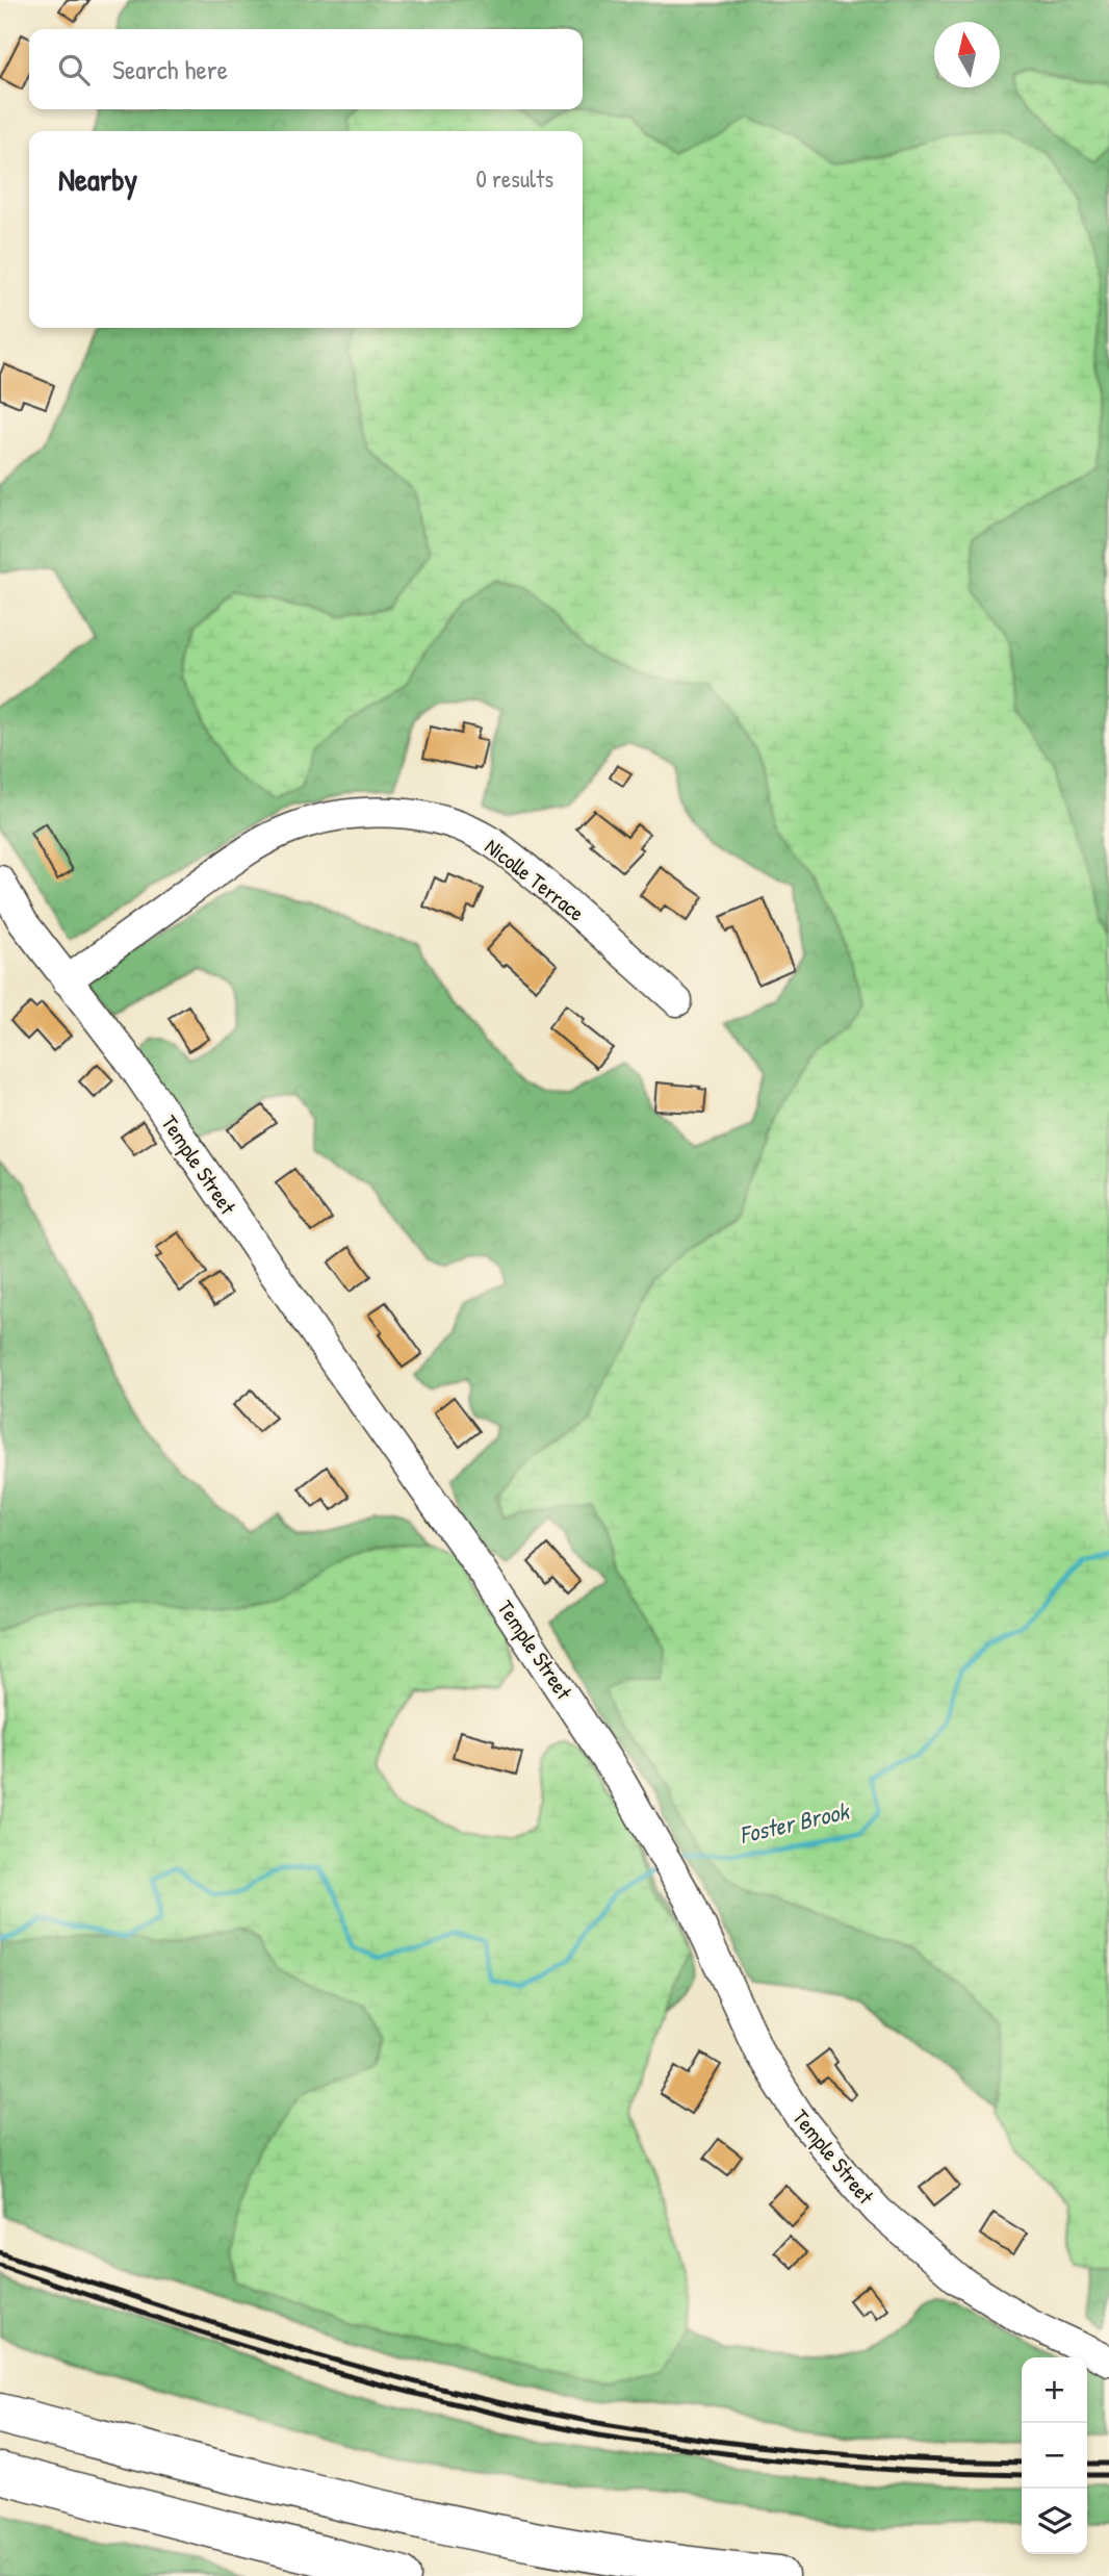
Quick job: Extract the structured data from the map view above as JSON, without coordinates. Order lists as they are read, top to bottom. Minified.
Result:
{"streets":{"street":["Nicolle Terrace","Temple Street"]},"crossings":[["Nicolle Terrace","Temple Street"]],"water":["Foster Brook"],"north":"top","page":{"search":"Search here","heading":["Nearby","0 results"],"map_buttons":["+","−"]}}
